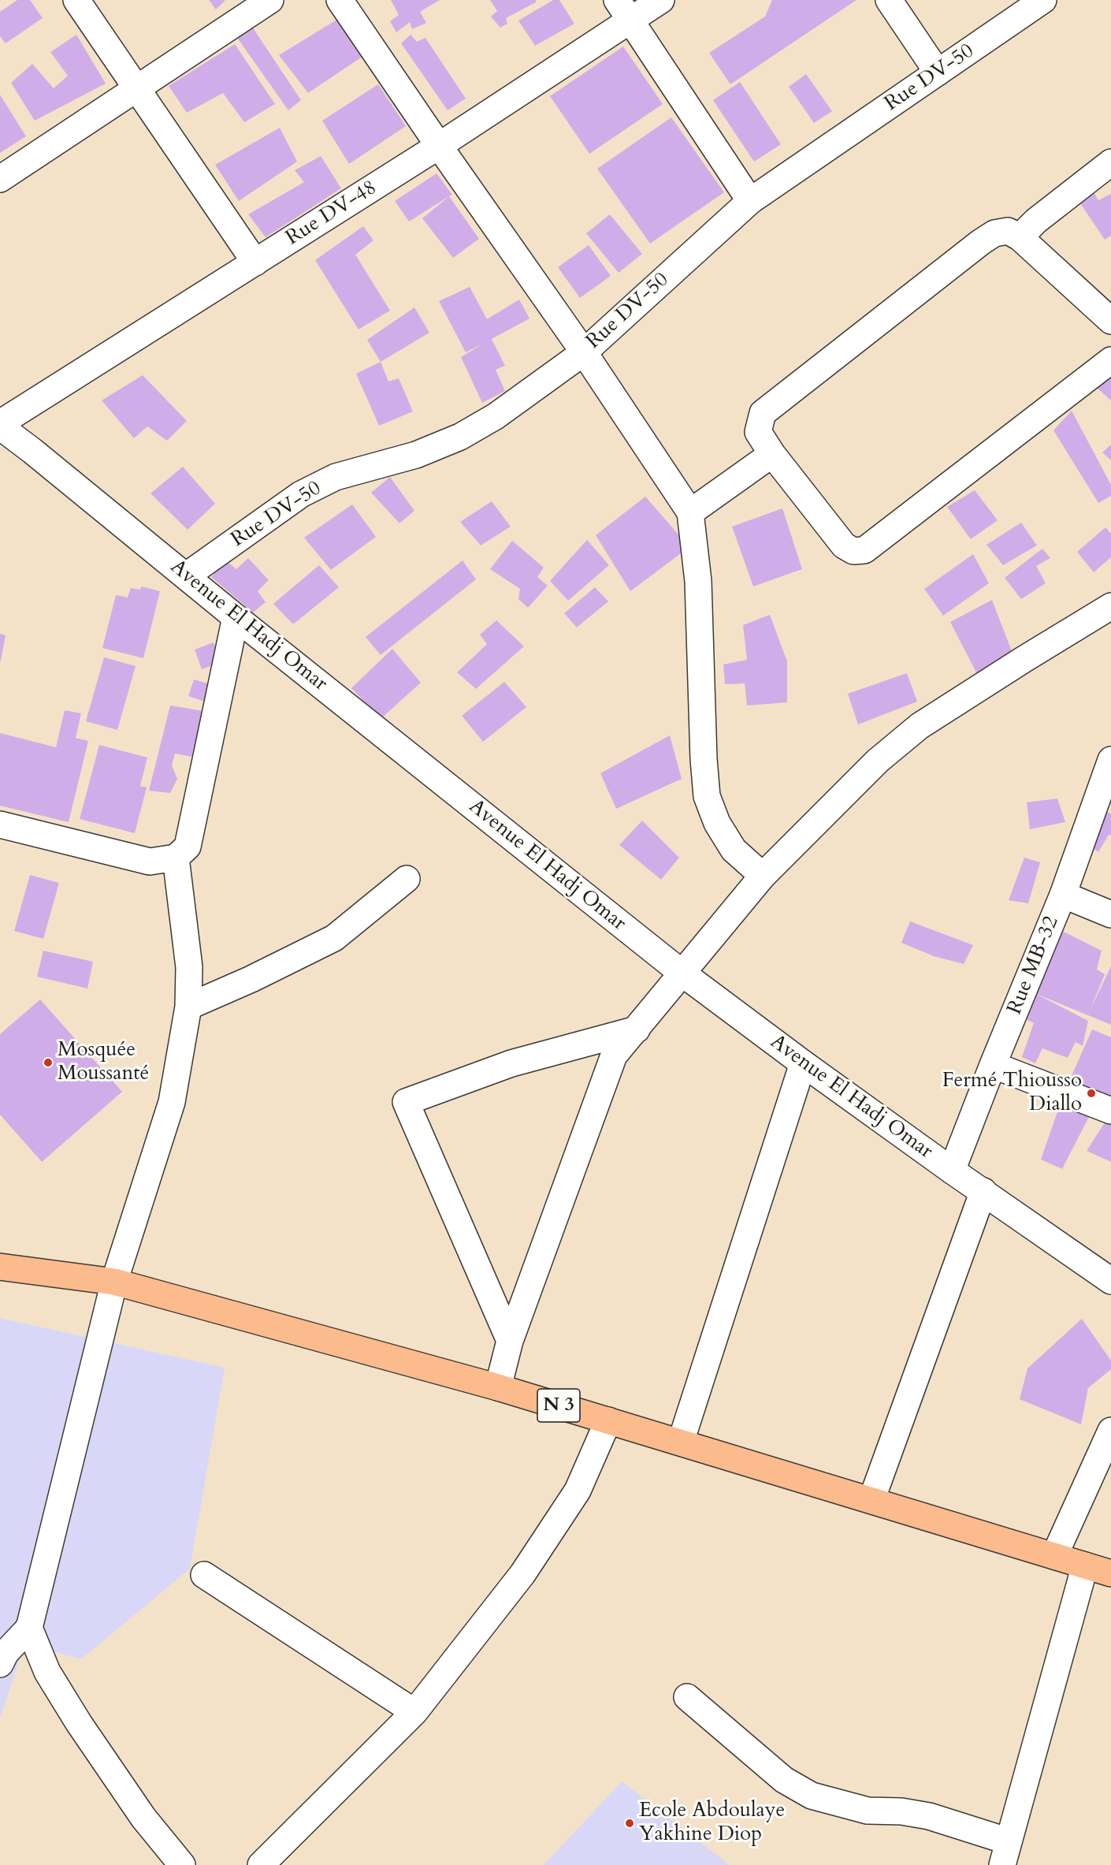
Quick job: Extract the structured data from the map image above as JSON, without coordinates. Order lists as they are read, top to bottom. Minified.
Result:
{"streets":{"main road":["N 3"],"street":["Rue DV-50","Rue DV-48","Avenue El Hadj Omar","Rue MB-32"]},"crossings":[["Rue DV-50","Avenue El Hadj Omar"],["Avenue El Hadj Omar","Rue MB-32"]],"places":["Mosquée Moussanté","Fermé Thiousso Diallo","Ecole Abdoulaye Yakhine Diop"]}
